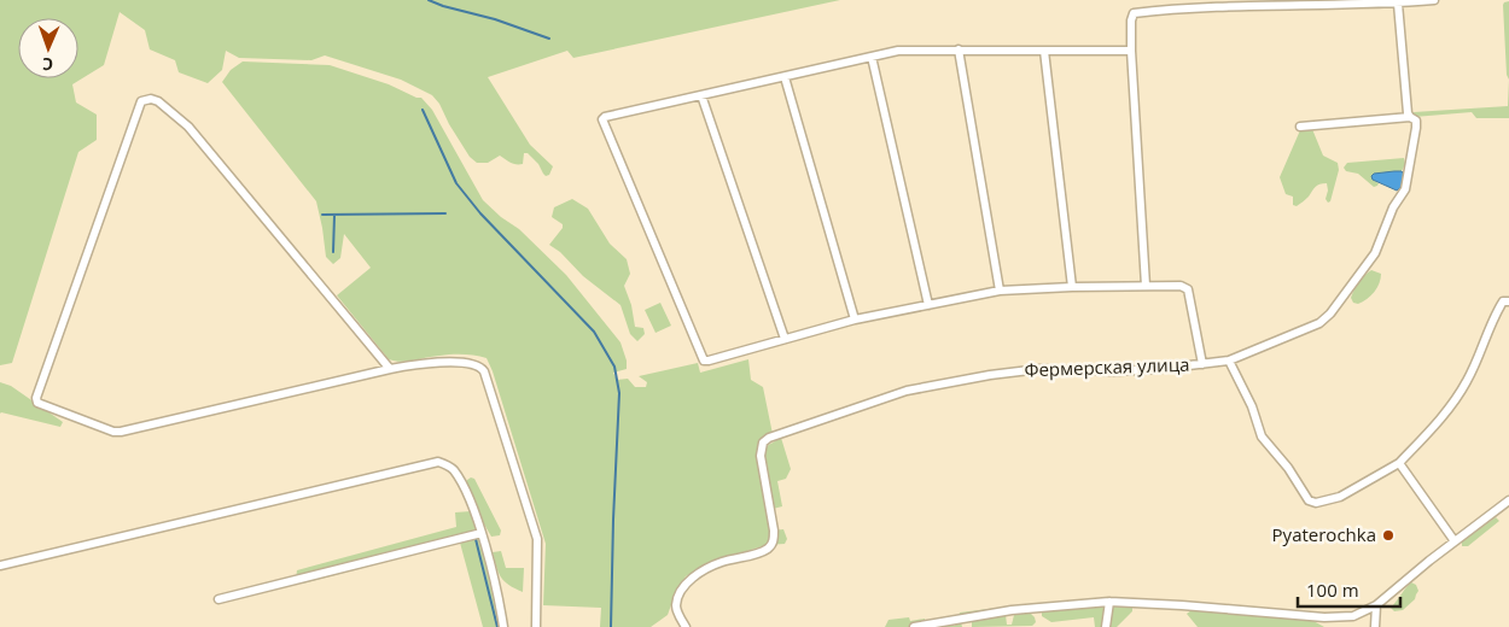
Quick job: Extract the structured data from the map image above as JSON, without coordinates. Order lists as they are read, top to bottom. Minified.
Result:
{"streets":{"street":["Фермерская улица"]},"places":["Pyaterochka"],"scale_bar":"100 m","north":"bottom"}
